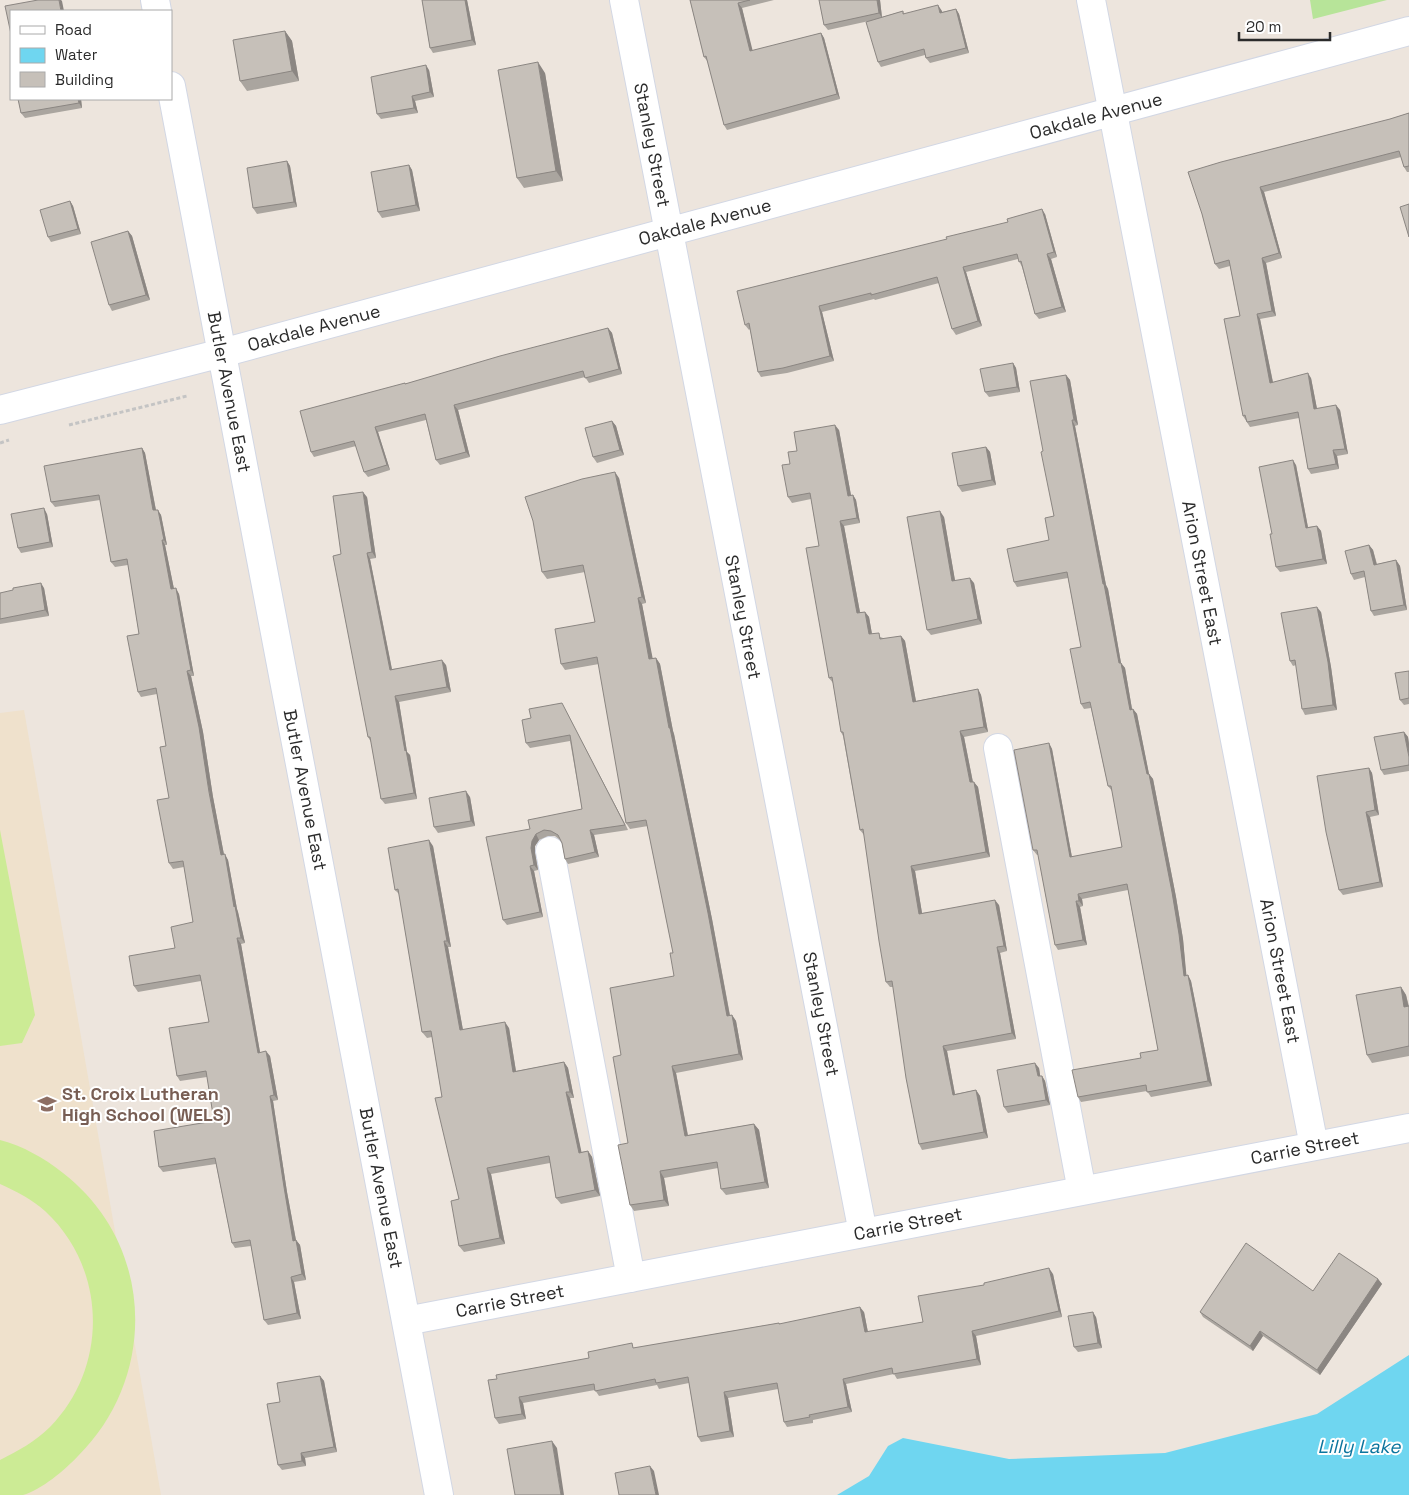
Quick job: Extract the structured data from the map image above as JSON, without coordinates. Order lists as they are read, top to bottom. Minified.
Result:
{"streets":{"street":["Oakdale Avenue","Stanley Street","Butler Avenue East","Arion Street East","Carrie Street"]},"crossings":[["Oakdale Avenue","Stanley Street"],["Oakdale Avenue","Butler Avenue East"],["Oakdale Avenue","Arion Street East"],["Stanley Street","Carrie Street"],["Butler Avenue East","Carrie Street"],["Arion Street East","Carrie Street"]],"water":["Lilly Lake"],"places":{"school or university":["St. Croix Lutheran High School (WELS)"]},"legend":["Road","Water","Building"],"scale_bar":"20 m"}
